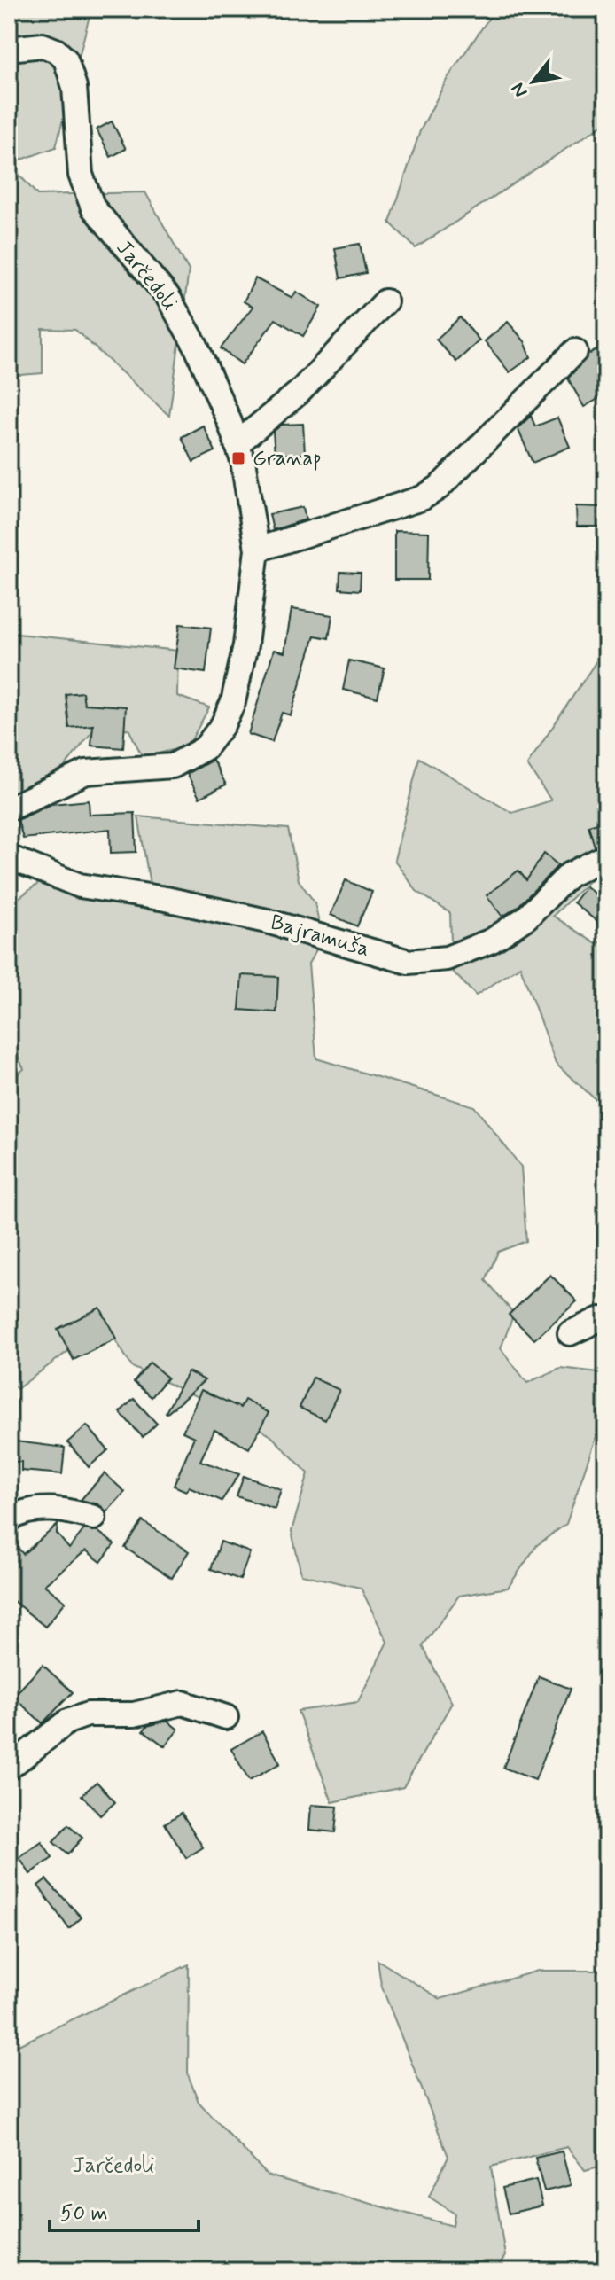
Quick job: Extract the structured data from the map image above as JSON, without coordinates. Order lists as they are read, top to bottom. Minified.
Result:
{"streets":{"street":["Jarčedoli","Bajramuša"]},"parks":["Jarčedoli"],"places":{"transit":["Granap"]},"scale_bar":"50 m","north":"bottom left"}
